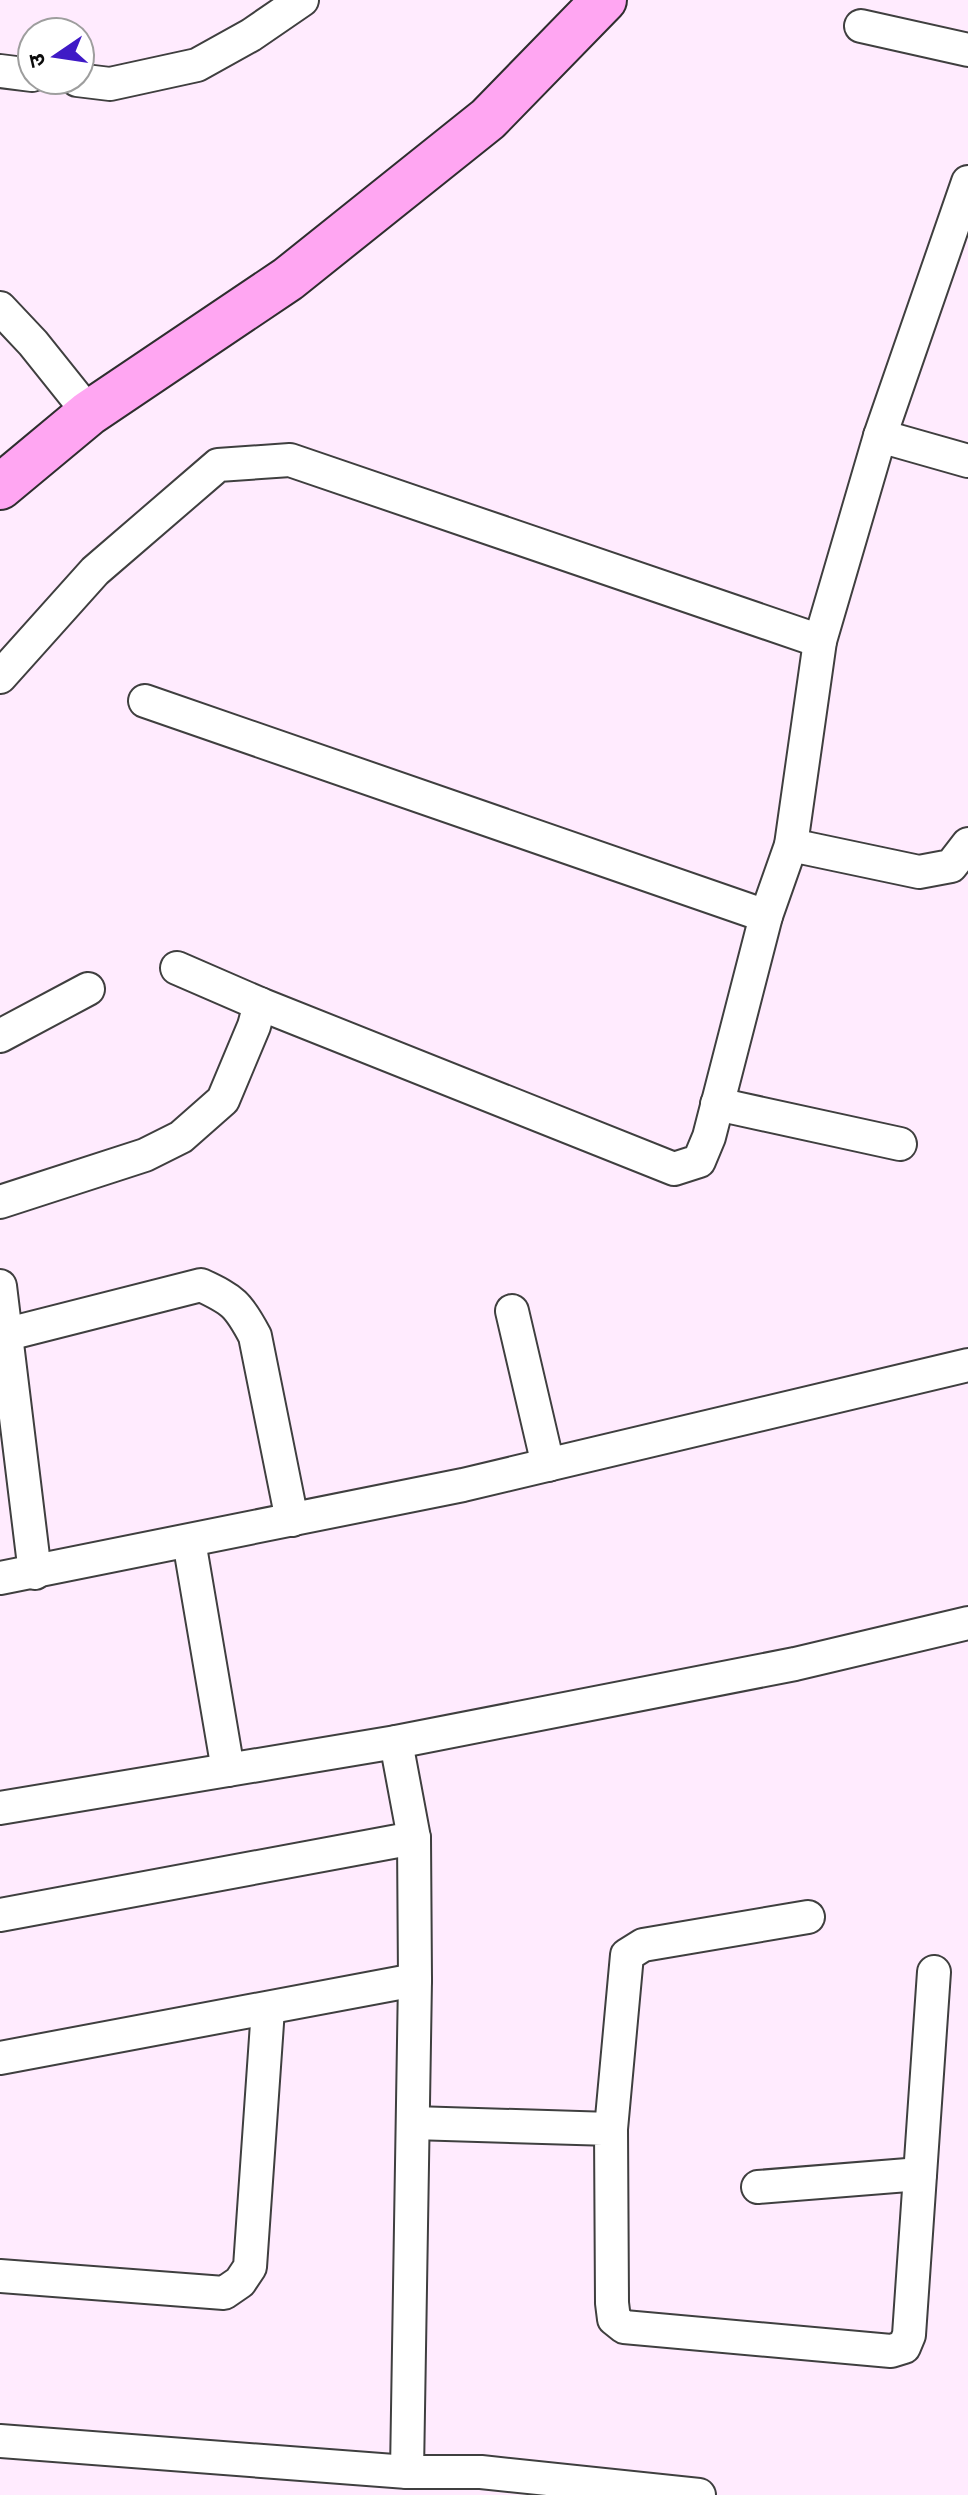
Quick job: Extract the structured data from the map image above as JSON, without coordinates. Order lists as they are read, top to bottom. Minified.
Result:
{"north":"left"}
